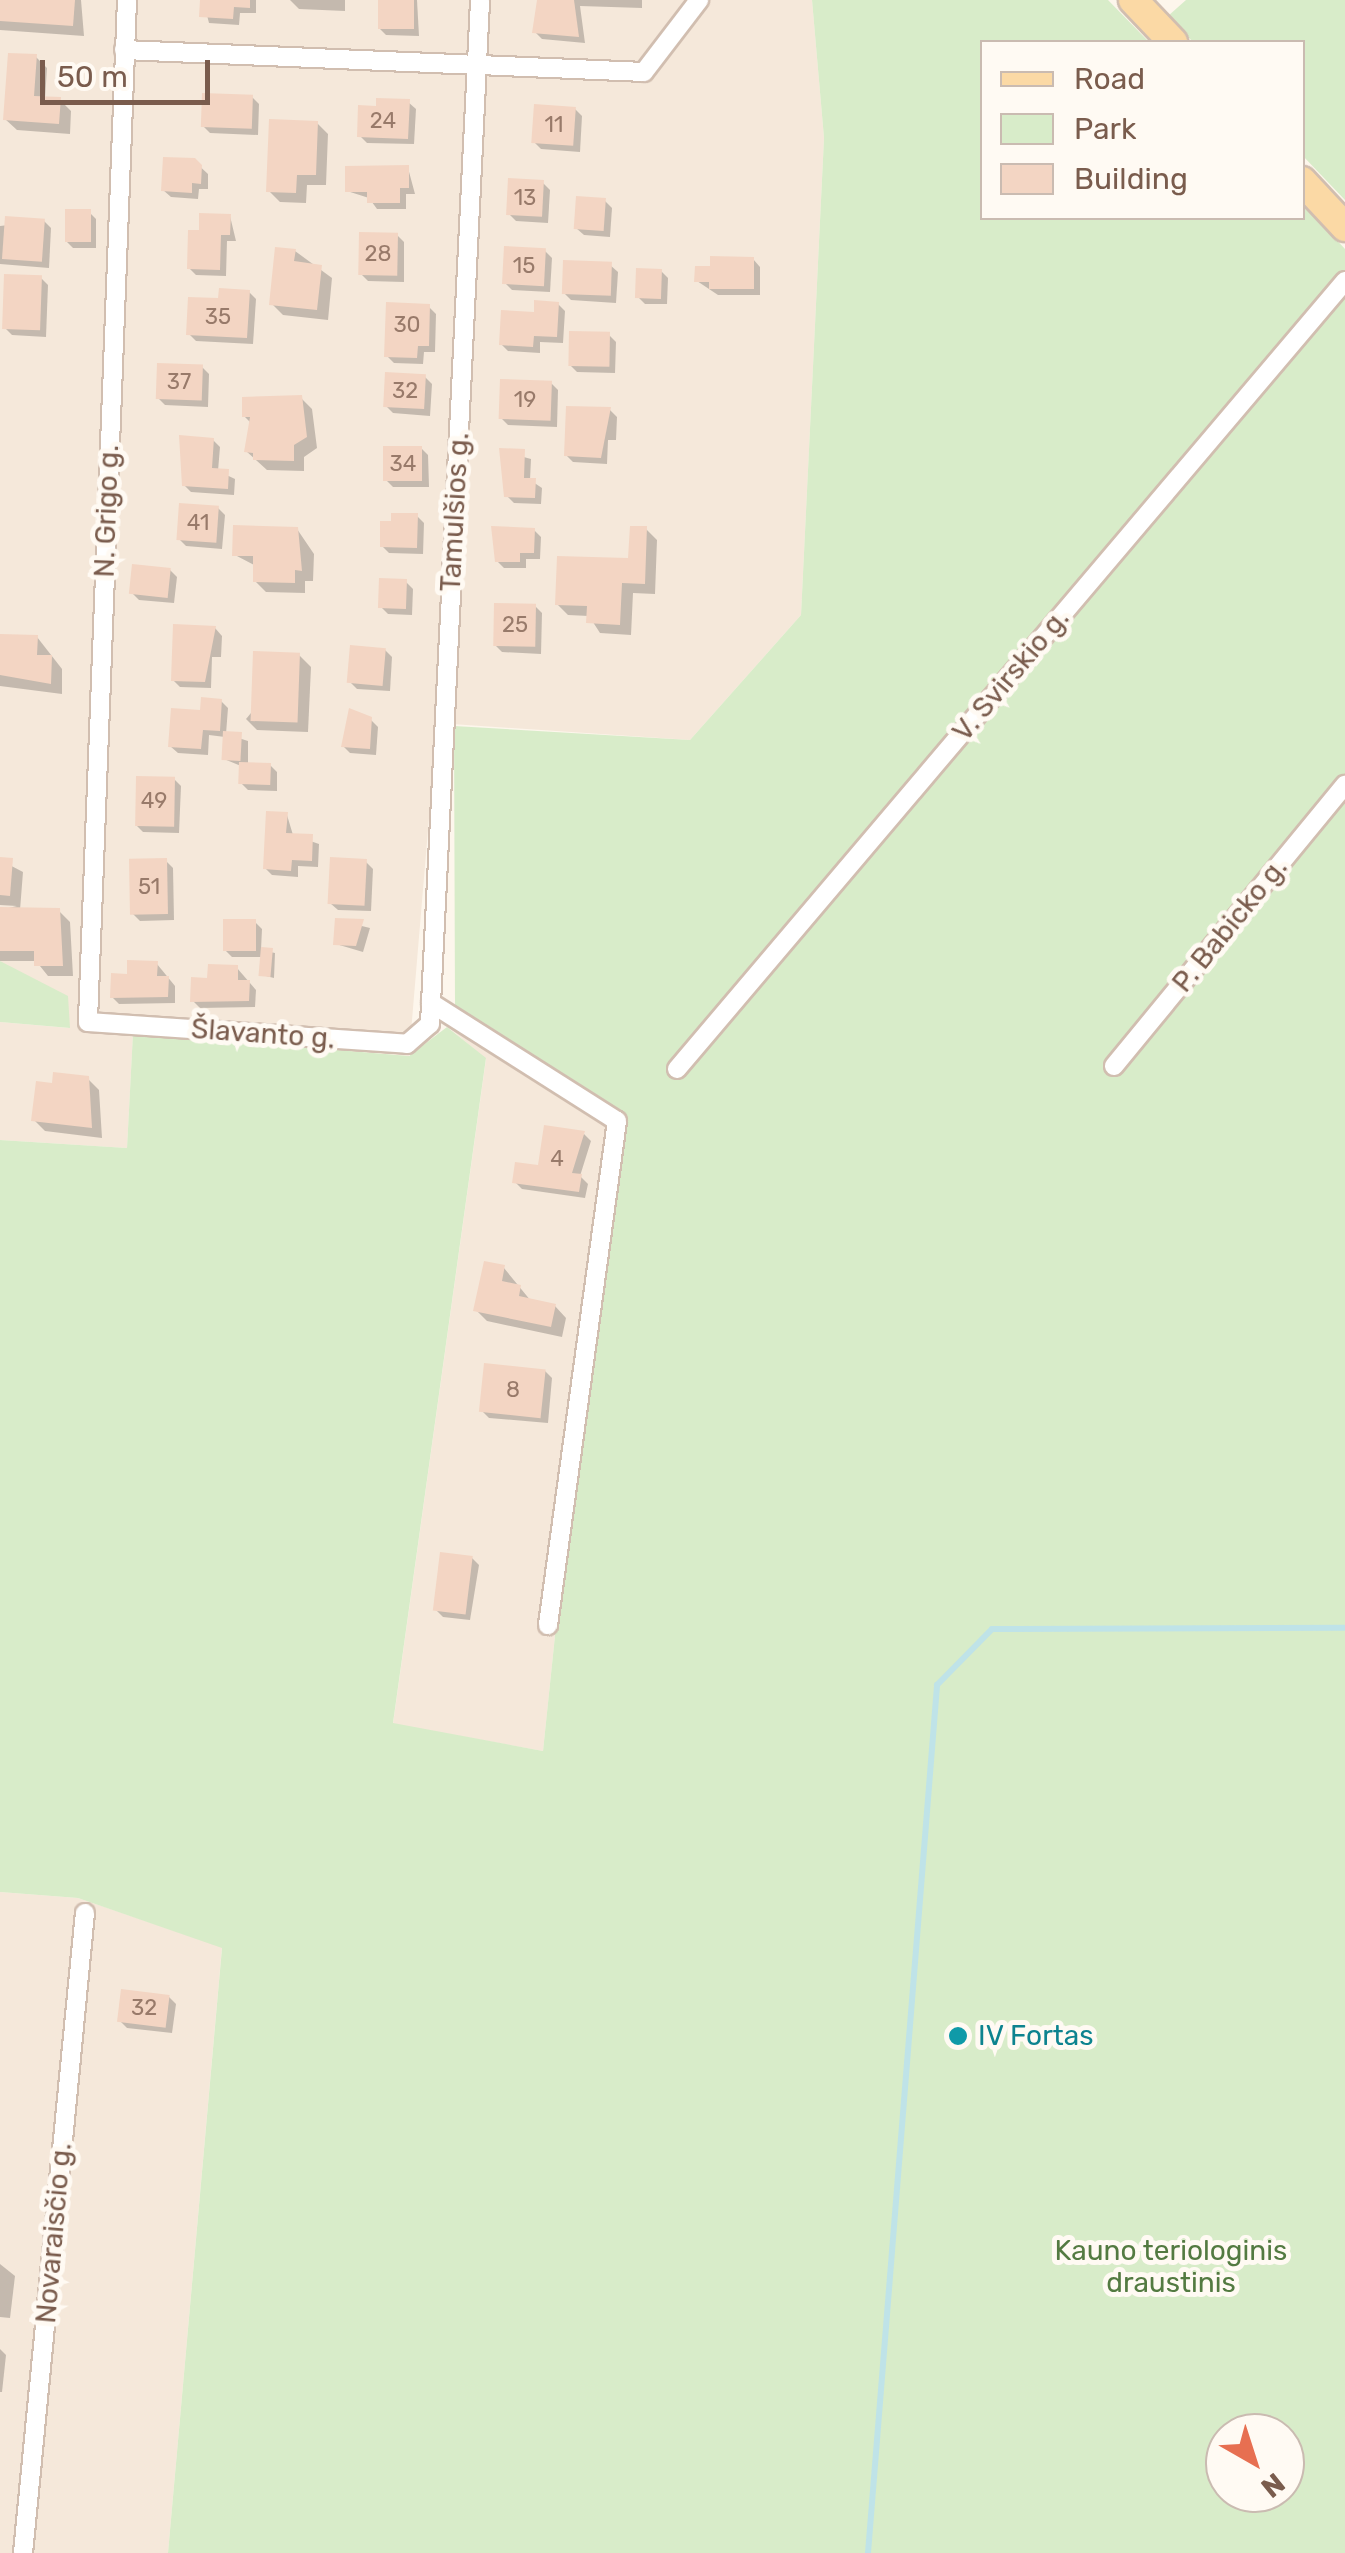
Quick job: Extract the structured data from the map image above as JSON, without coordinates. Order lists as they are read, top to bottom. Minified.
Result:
{"streets":{"street":["N. Grigo g.","Tamulšios g.","V. Svirskio g.","P. Babicko g.","Šlavanto g.","Novaraisčio g."]},"crossings":[["N. Grigo g.","Šlavanto g."],["Tamulšios g.","Šlavanto g."]],"parks":["Kauno teriologinis draustinis"],"places":["IV Fortas"],"house_numbers":["24","11","13","28","15","35","30","37","32","19","34","41","25","49","51","4","8","32"],"legend":["Road","Park","Building"],"scale_bar":"50 m","north":"bottom right"}
